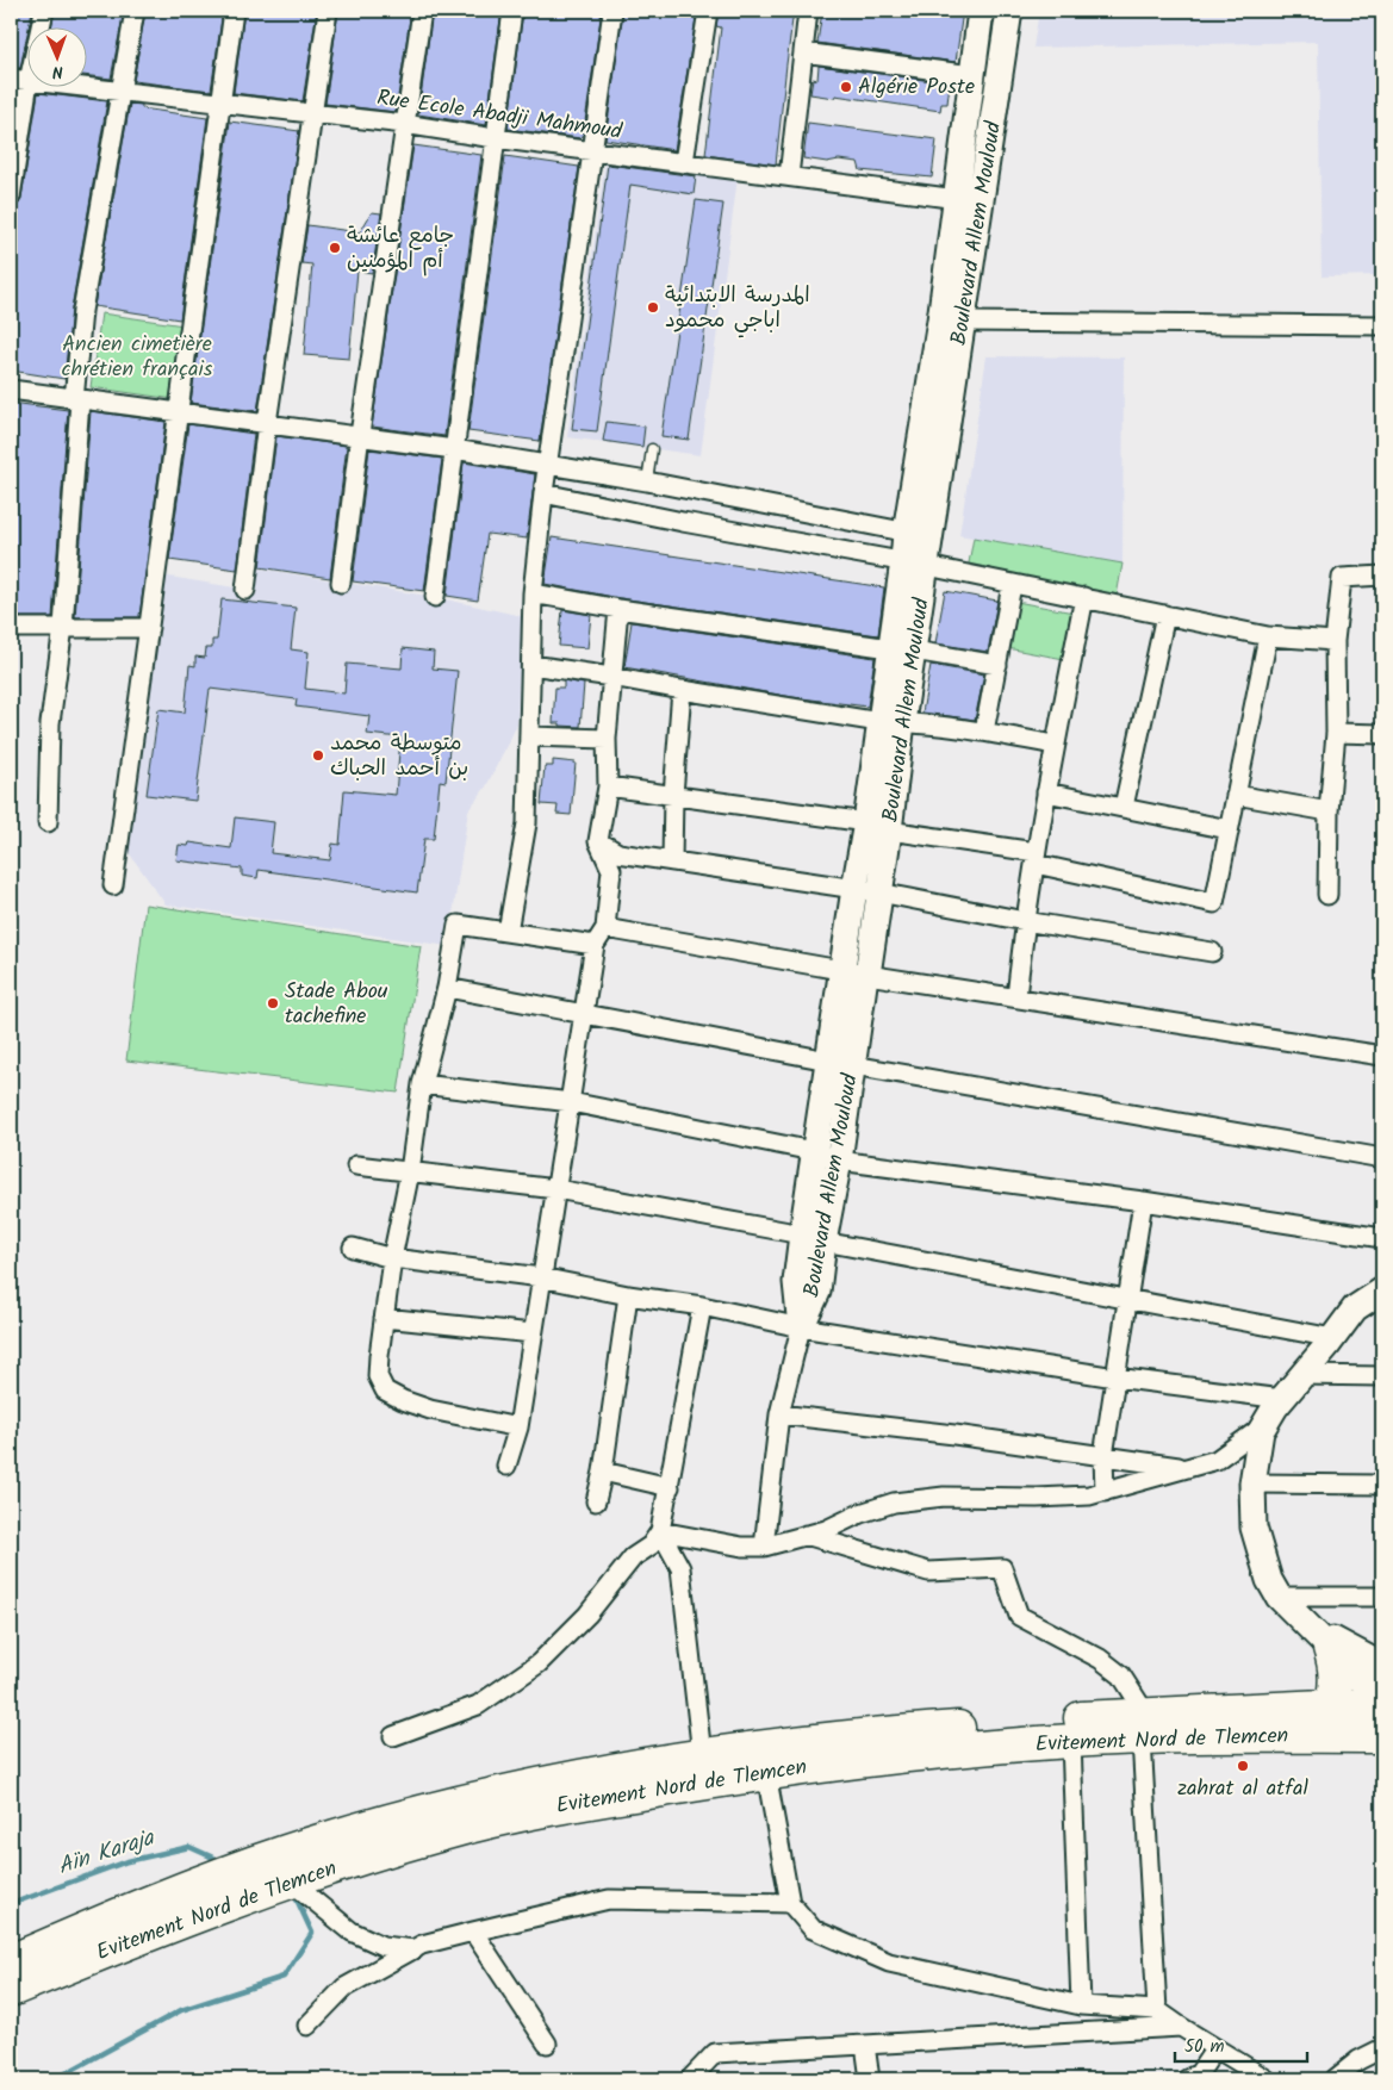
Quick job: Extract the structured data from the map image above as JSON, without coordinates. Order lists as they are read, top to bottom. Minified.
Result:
{"streets":{"highway":["Evitement Nord de Tlemcen"],"main road":["Boulevard Allem Mouloud"],"street":["Rue Ecole Abadji Mahmoud"]},"crossings":[["Rue Ecole Abadji Mahmoud","Boulevard Allem Mouloud"]],"water":["Aïn Karaja"],"parks":["Ancien cimetière chrétien français"],"places":["Algérie Poste","جامع عائشة أم المؤمنين","المدرسة الابتدائية اباجي محمود","متوسطة محمد بن أحمد الحباك","Stade Abou tachefine","zahrat al atfal"],"scale_bar":"50 m","north":"bottom"}
